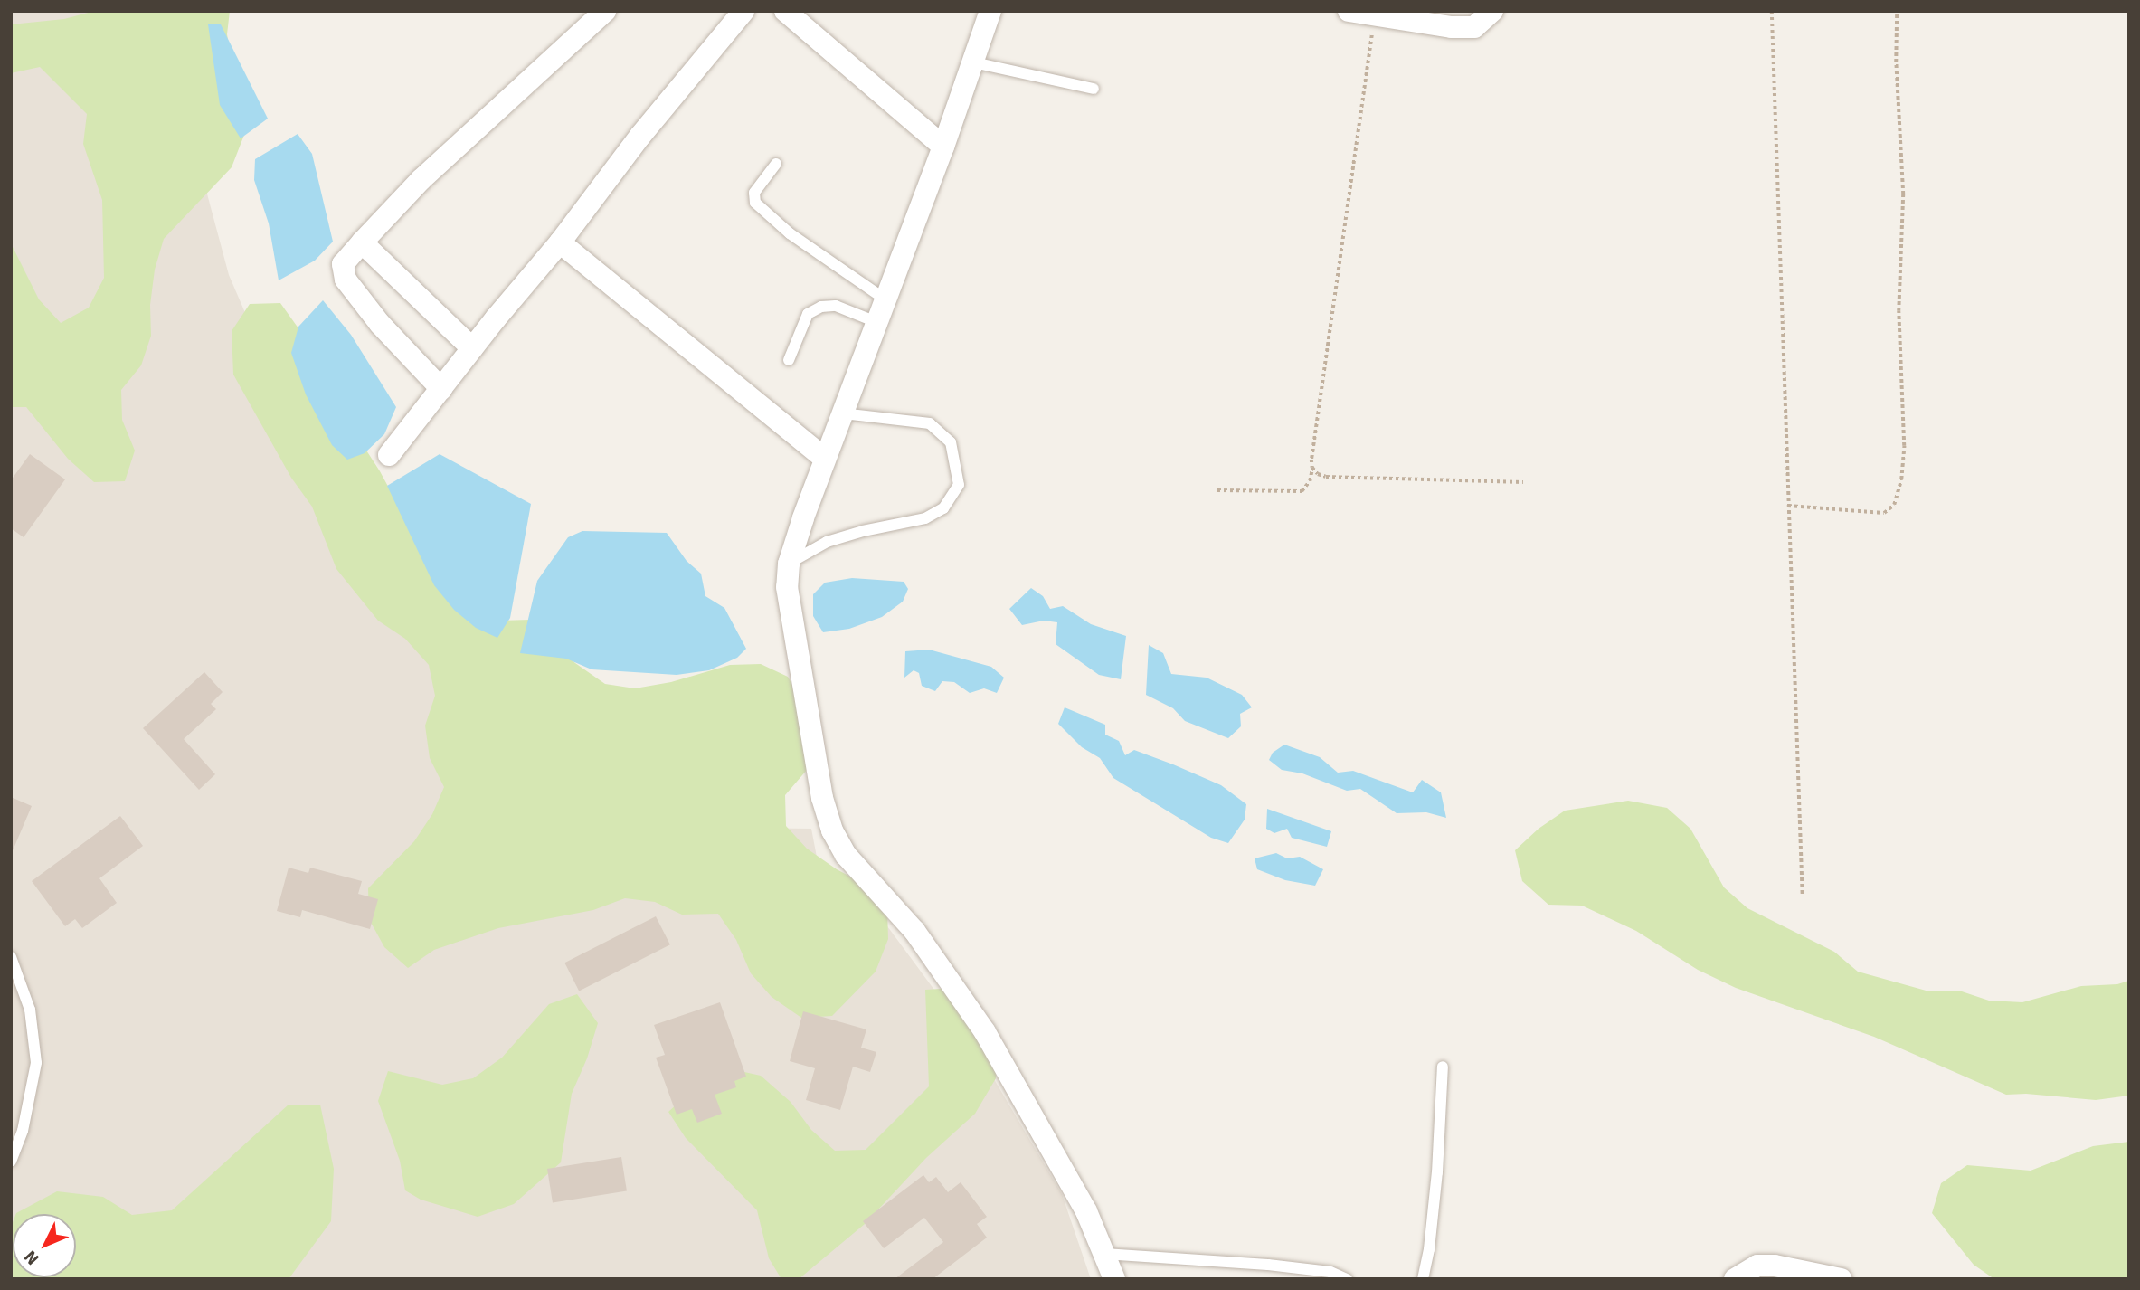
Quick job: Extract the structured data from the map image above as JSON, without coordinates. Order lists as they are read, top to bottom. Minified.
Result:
{"north":"bottom left"}
